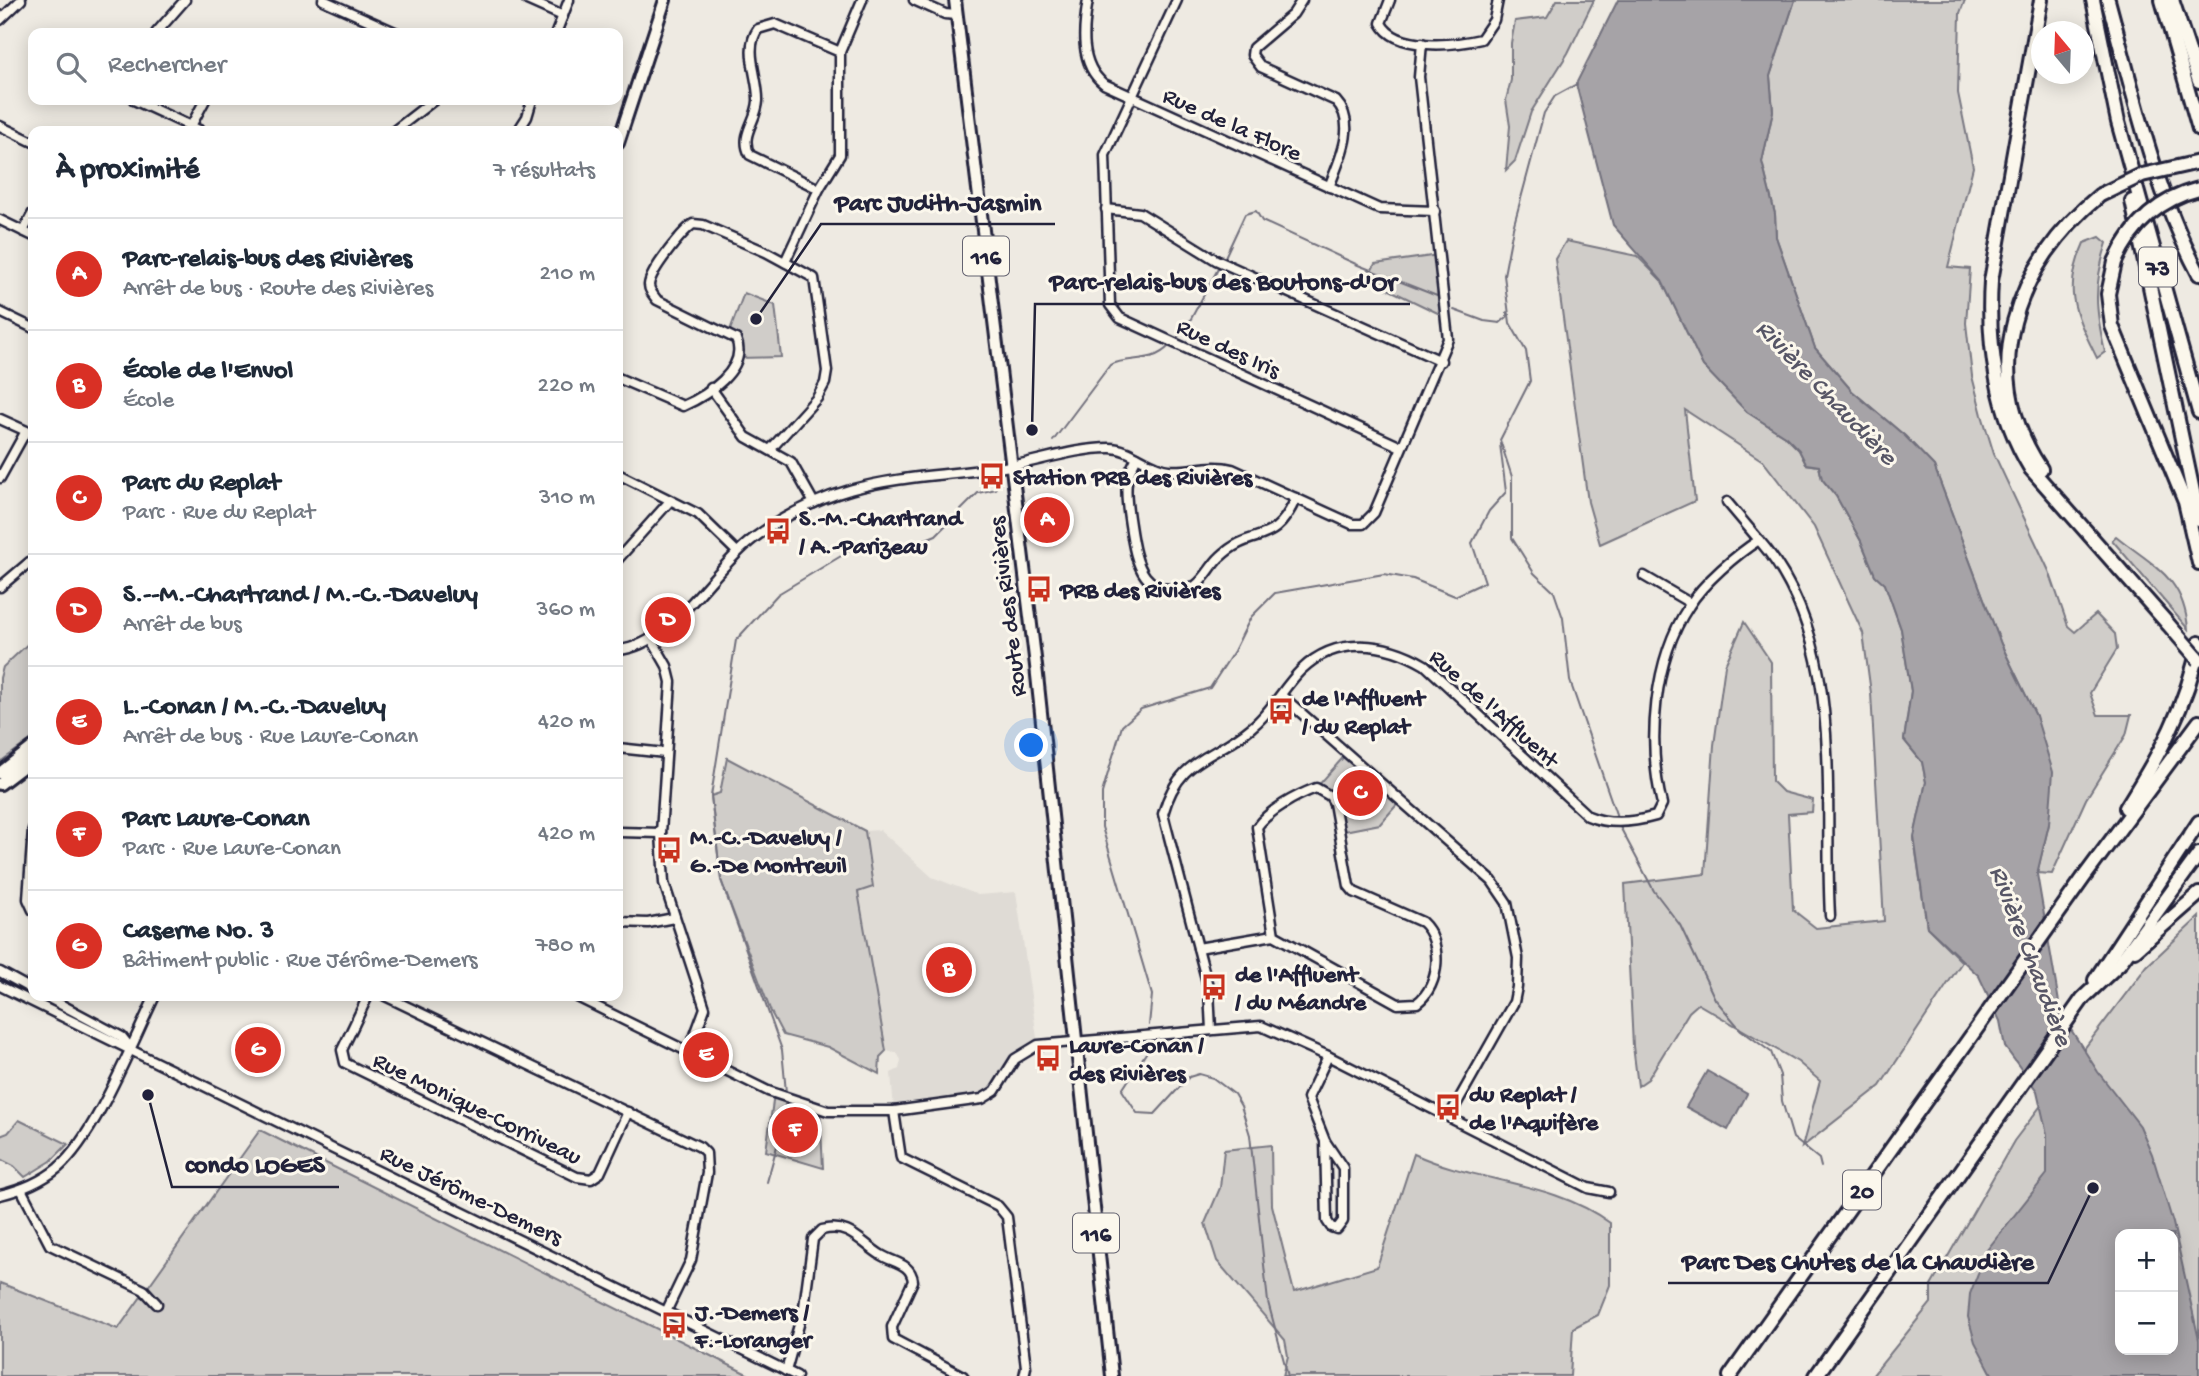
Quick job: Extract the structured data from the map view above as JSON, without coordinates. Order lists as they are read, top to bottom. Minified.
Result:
{"streets":{"highway":["73","20"],"main road":["116","Route des Rivières"],"street":["Rue de la Flore","Rue des Iris","Rue de l'Affluent","Rue Monique-Corriveau","Rue Jérôme-Demers"]},"crossings":[["Rue de la Flore","Rue des Iris"]],"water":["Rivière Chaudière"],"places":{"other":["Parc Judith-Jasmin","Parc-relais-bus des Boutons-d'Or","condo LOGES","Parc Des Chutes de la Chaudière"],"bus stop":["Station PRB des Rivières","S.-M.-Chartrand / A.-Parizeau","PRB des Rivières","de l'Affluent / du Replat","M.-C.-Daveluy / G.-De Montreuil","de l'Affluent / du Méandre","Laure-Conan / des Rivières","du Replat / de l'Aquifère","J.-Demers / F.-Loranger"]},"north":"top","page":{"search":"Rechercher","heading":["À proximité","7 résultats"],"list":[{"mark":"A","name":"Parc-relais-bus des Rivières","note":"Arrêt de bus · Route des Rivières","value":"210 m"},{"mark":"B","name":"École de l'Envol","note":"École","value":"220 m"},{"mark":"C","name":"Parc du Replat","note":"Parc · Rue du Replat","value":"310 m"},{"mark":"D","name":"S.--M.-Chartrand / M.-C.-Daveluy","note":"Arrêt de bus","value":"360 m"},{"mark":"E","name":"L.-Conan / M.-C.-Daveluy","note":"Arrêt de bus · Rue Laure-Conan","value":"420 m"},{"mark":"F","name":"Parc Laure-Conan","note":"Parc · Rue Laure-Conan","value":"420 m"},{"mark":"G","name":"Caserne No. 3","note":"Bâtiment public · Rue Jérôme-Demers","value":"780 m"}],"pins":["A","D","C","B","G","E","F"],"map_buttons":["+","−"]}}
